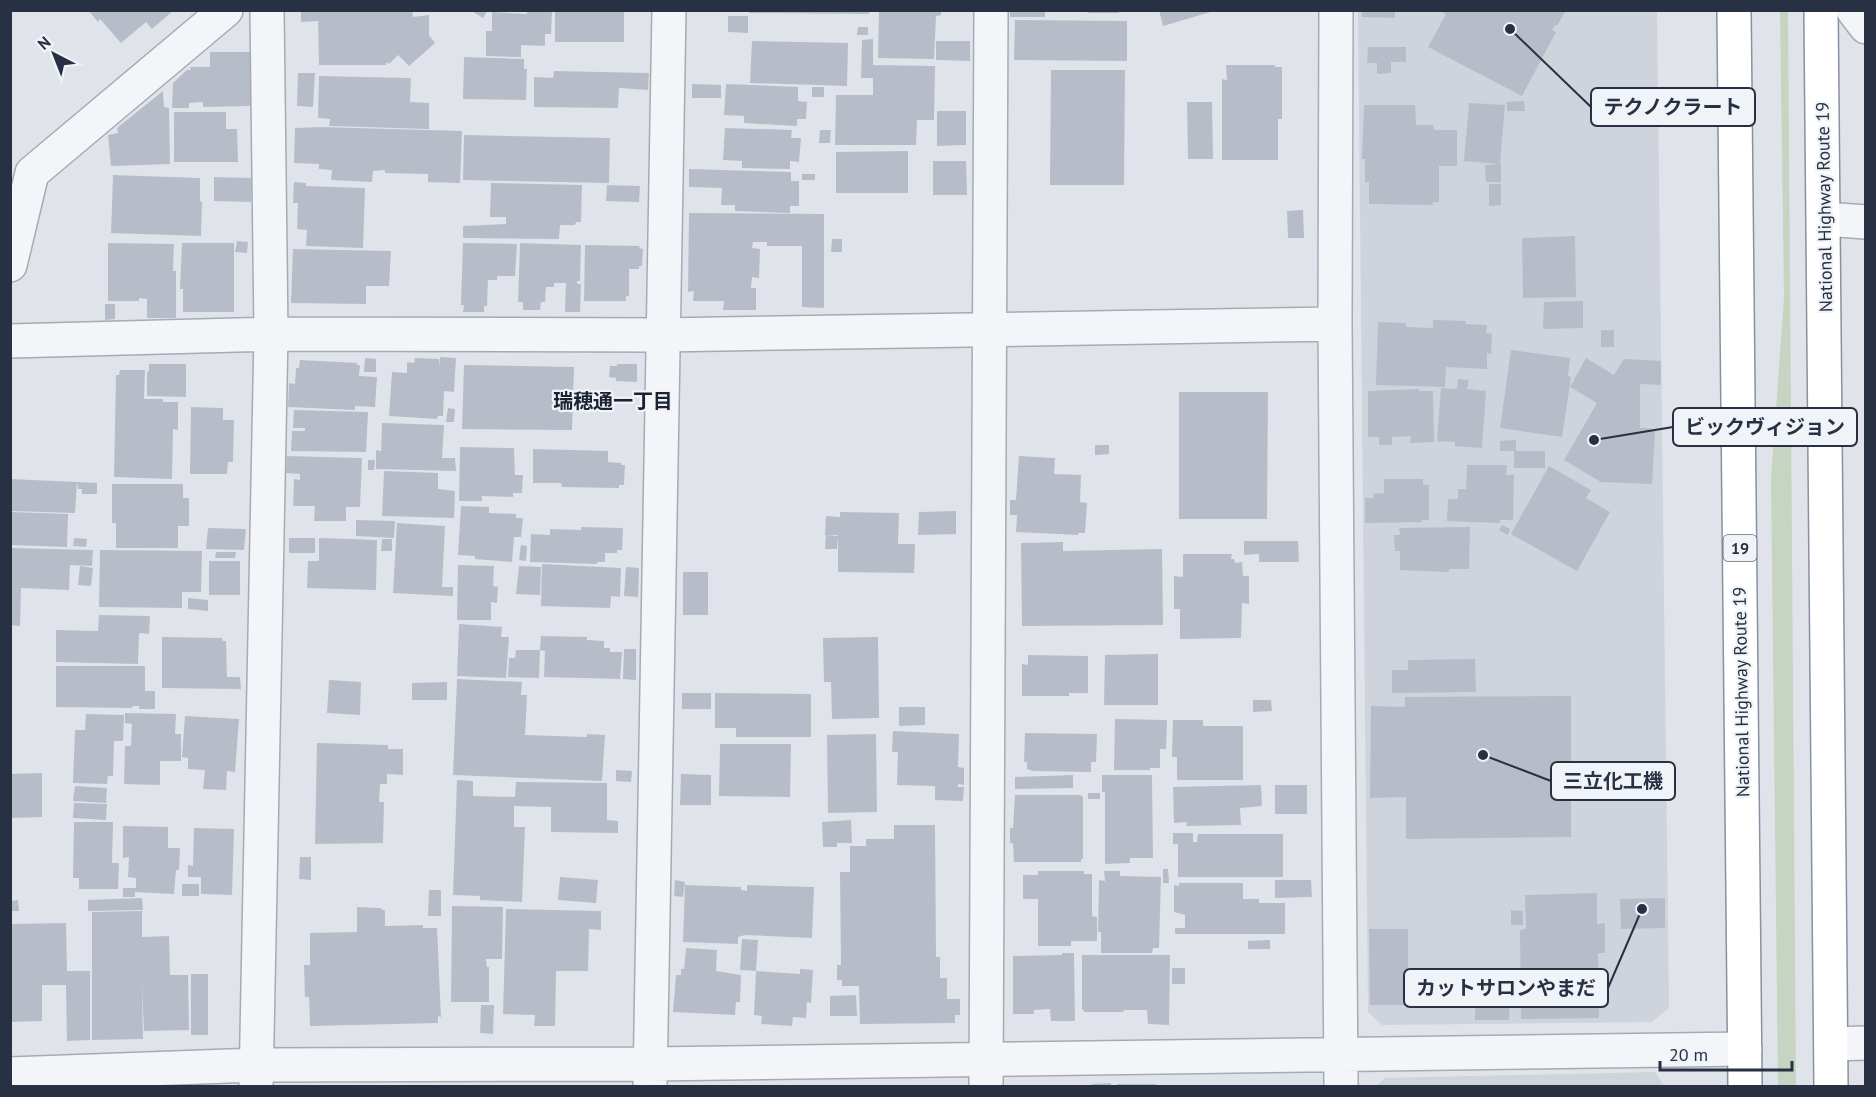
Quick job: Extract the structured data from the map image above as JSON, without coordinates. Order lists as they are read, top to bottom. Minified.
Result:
{"streets":{"highway":["National Highway Route 19","19"]},"districts":["瑞穂通一丁目"],"places":["テクノクラート","ビックヴィジョン","三立化工機","カットサロンやまだ"],"scale_bar":"20 m","north":"top left"}
